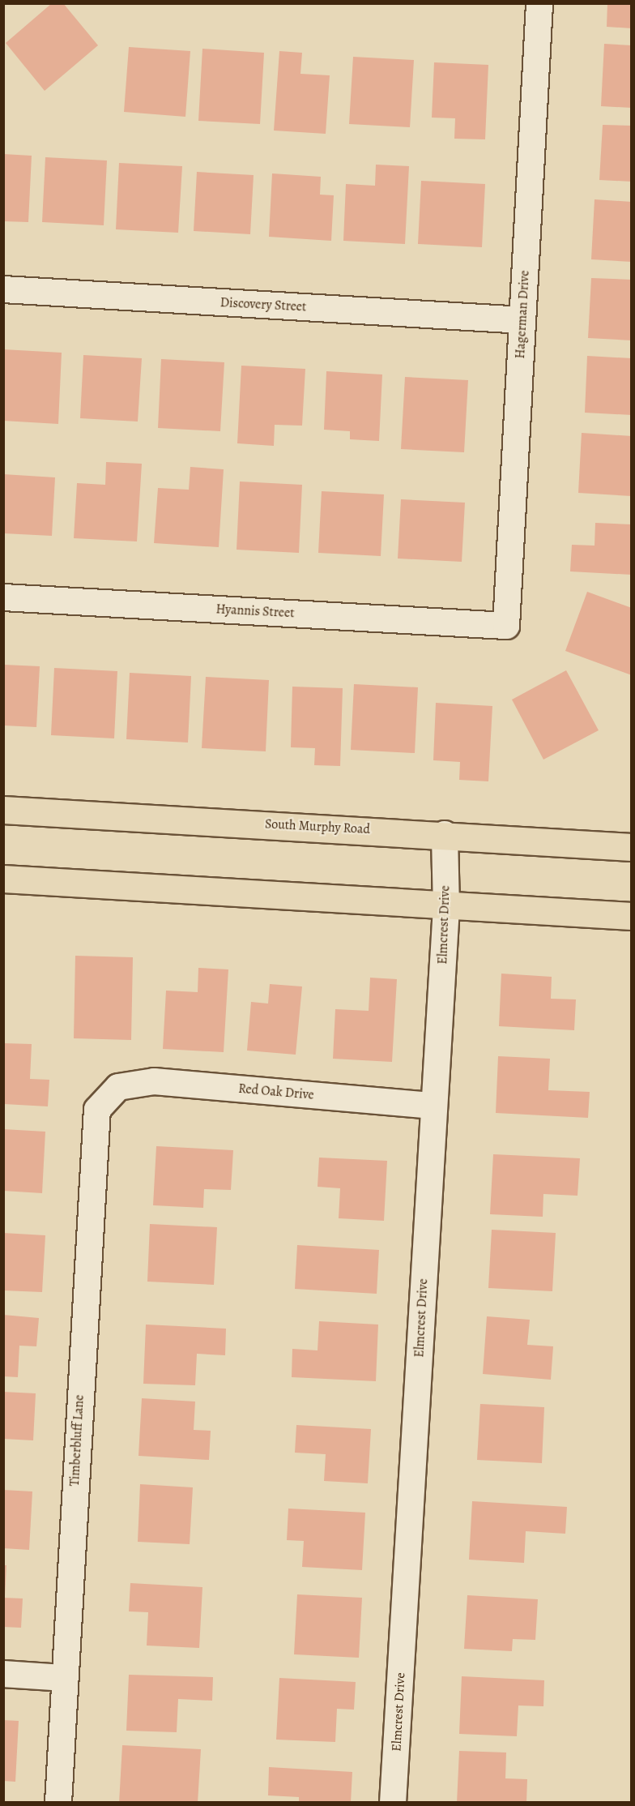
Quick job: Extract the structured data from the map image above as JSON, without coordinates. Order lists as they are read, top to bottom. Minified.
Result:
{"streets":{"main road":["South Murphy Road"],"street":["Discovery Street","Hagerman Drive","Hyannis Street","Elmcrest Drive","Red Oak Drive","Timberbluff Lane"]},"crossings":[["Discovery Street","Hagerman Drive"],["Hagerman Drive","Hyannis Street"],["South Murphy Road","Elmcrest Drive"],["Elmcrest Drive","Red Oak Drive"],["Red Oak Drive","Timberbluff Lane"]]}
